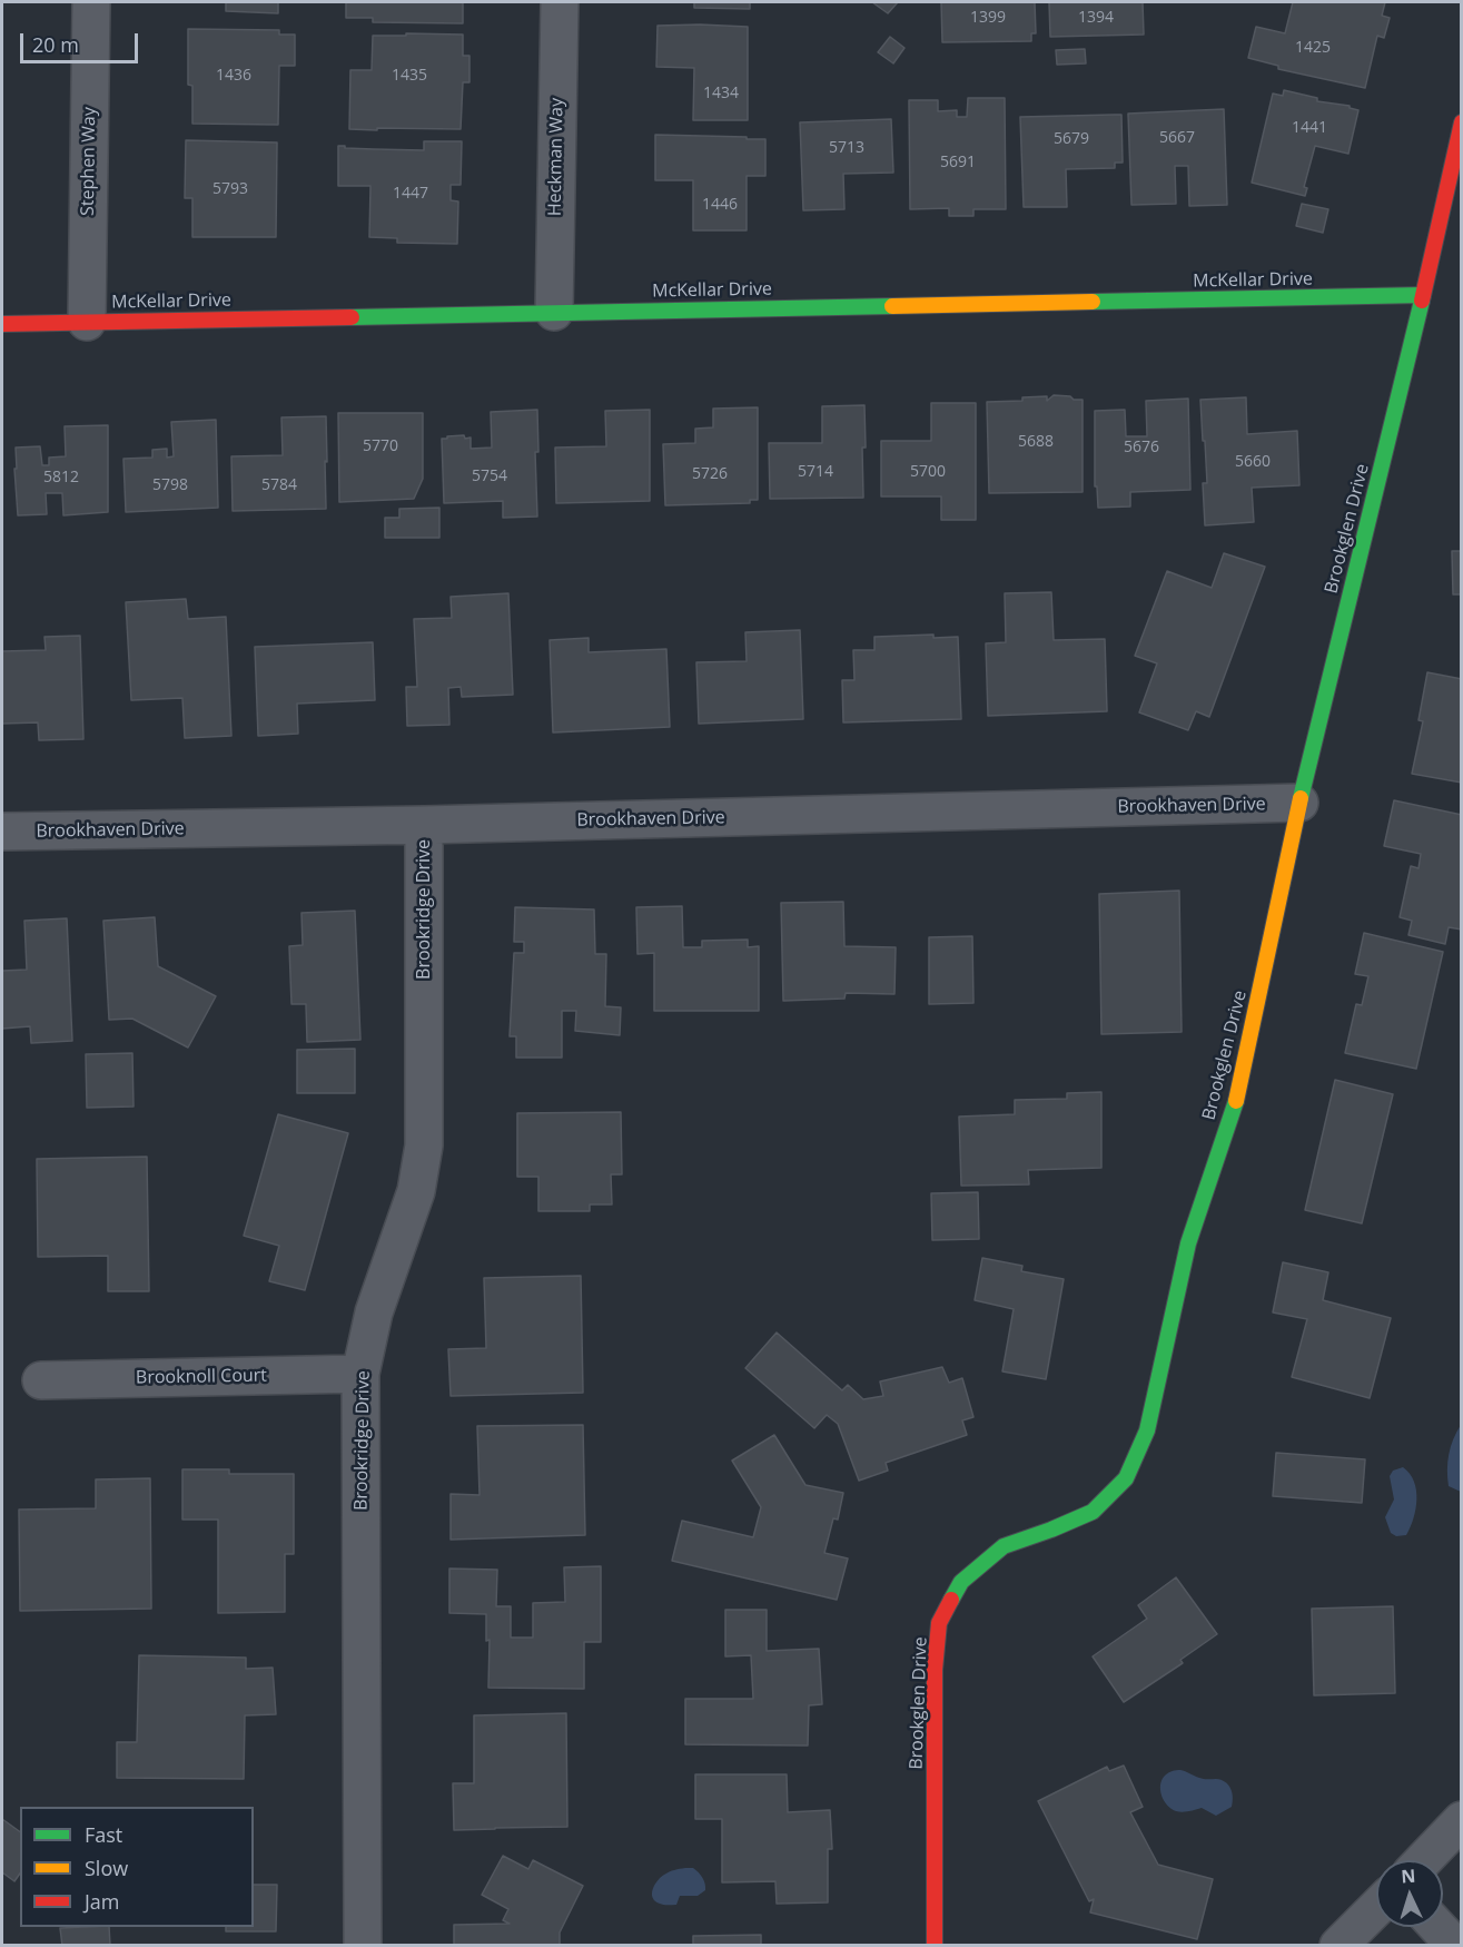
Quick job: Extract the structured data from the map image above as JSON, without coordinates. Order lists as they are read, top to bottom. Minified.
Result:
{"streets":{"street":["Heckman Way","Stephen Way","McKellar Drive","Brookglen Drive","Brookhaven Drive","Brookridge Drive","Brooknoll Court"]},"crossings":[["Heckman Way","McKellar Drive"],["Stephen Way","McKellar Drive"],["McKellar Drive","Brookglen Drive"],["Brookglen Drive","Brookhaven Drive"],["Brookhaven Drive","Brookridge Drive"],["Brookridge Drive","Brooknoll Court"]],"house_numbers":["1399","1394","1425","1436","1435","1434","1441","5667","5679","5713","5691","5793","1447","1446","5688","5770","5676","5660","5714","5700","5726","5754","5812","5798","5784"],"legend":["Fast","Slow","Jam"],"scale_bar":"20 m","north":"top"}
